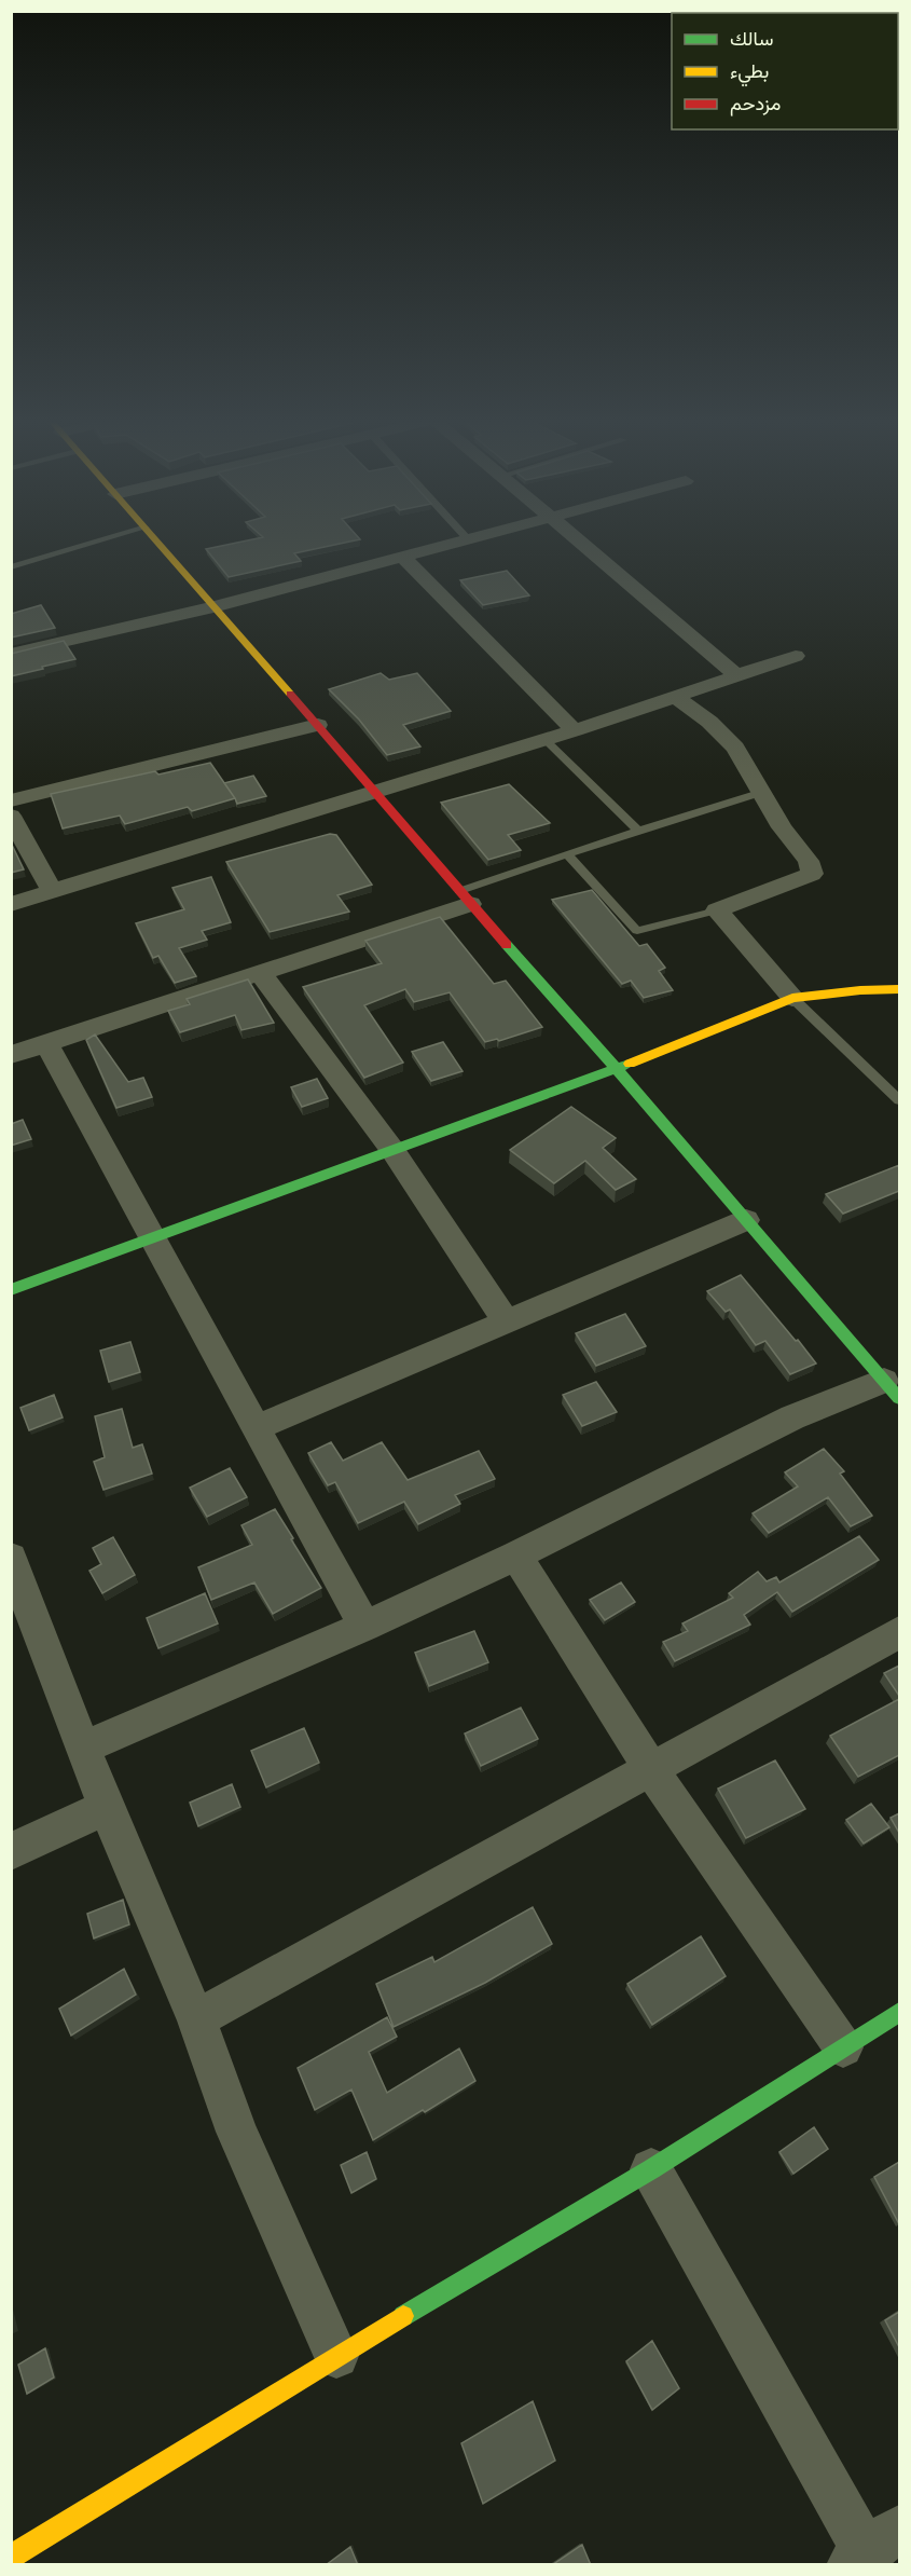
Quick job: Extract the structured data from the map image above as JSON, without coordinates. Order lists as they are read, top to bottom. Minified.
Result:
{"legend":["سالك","بطيء","مزدحم"]}
